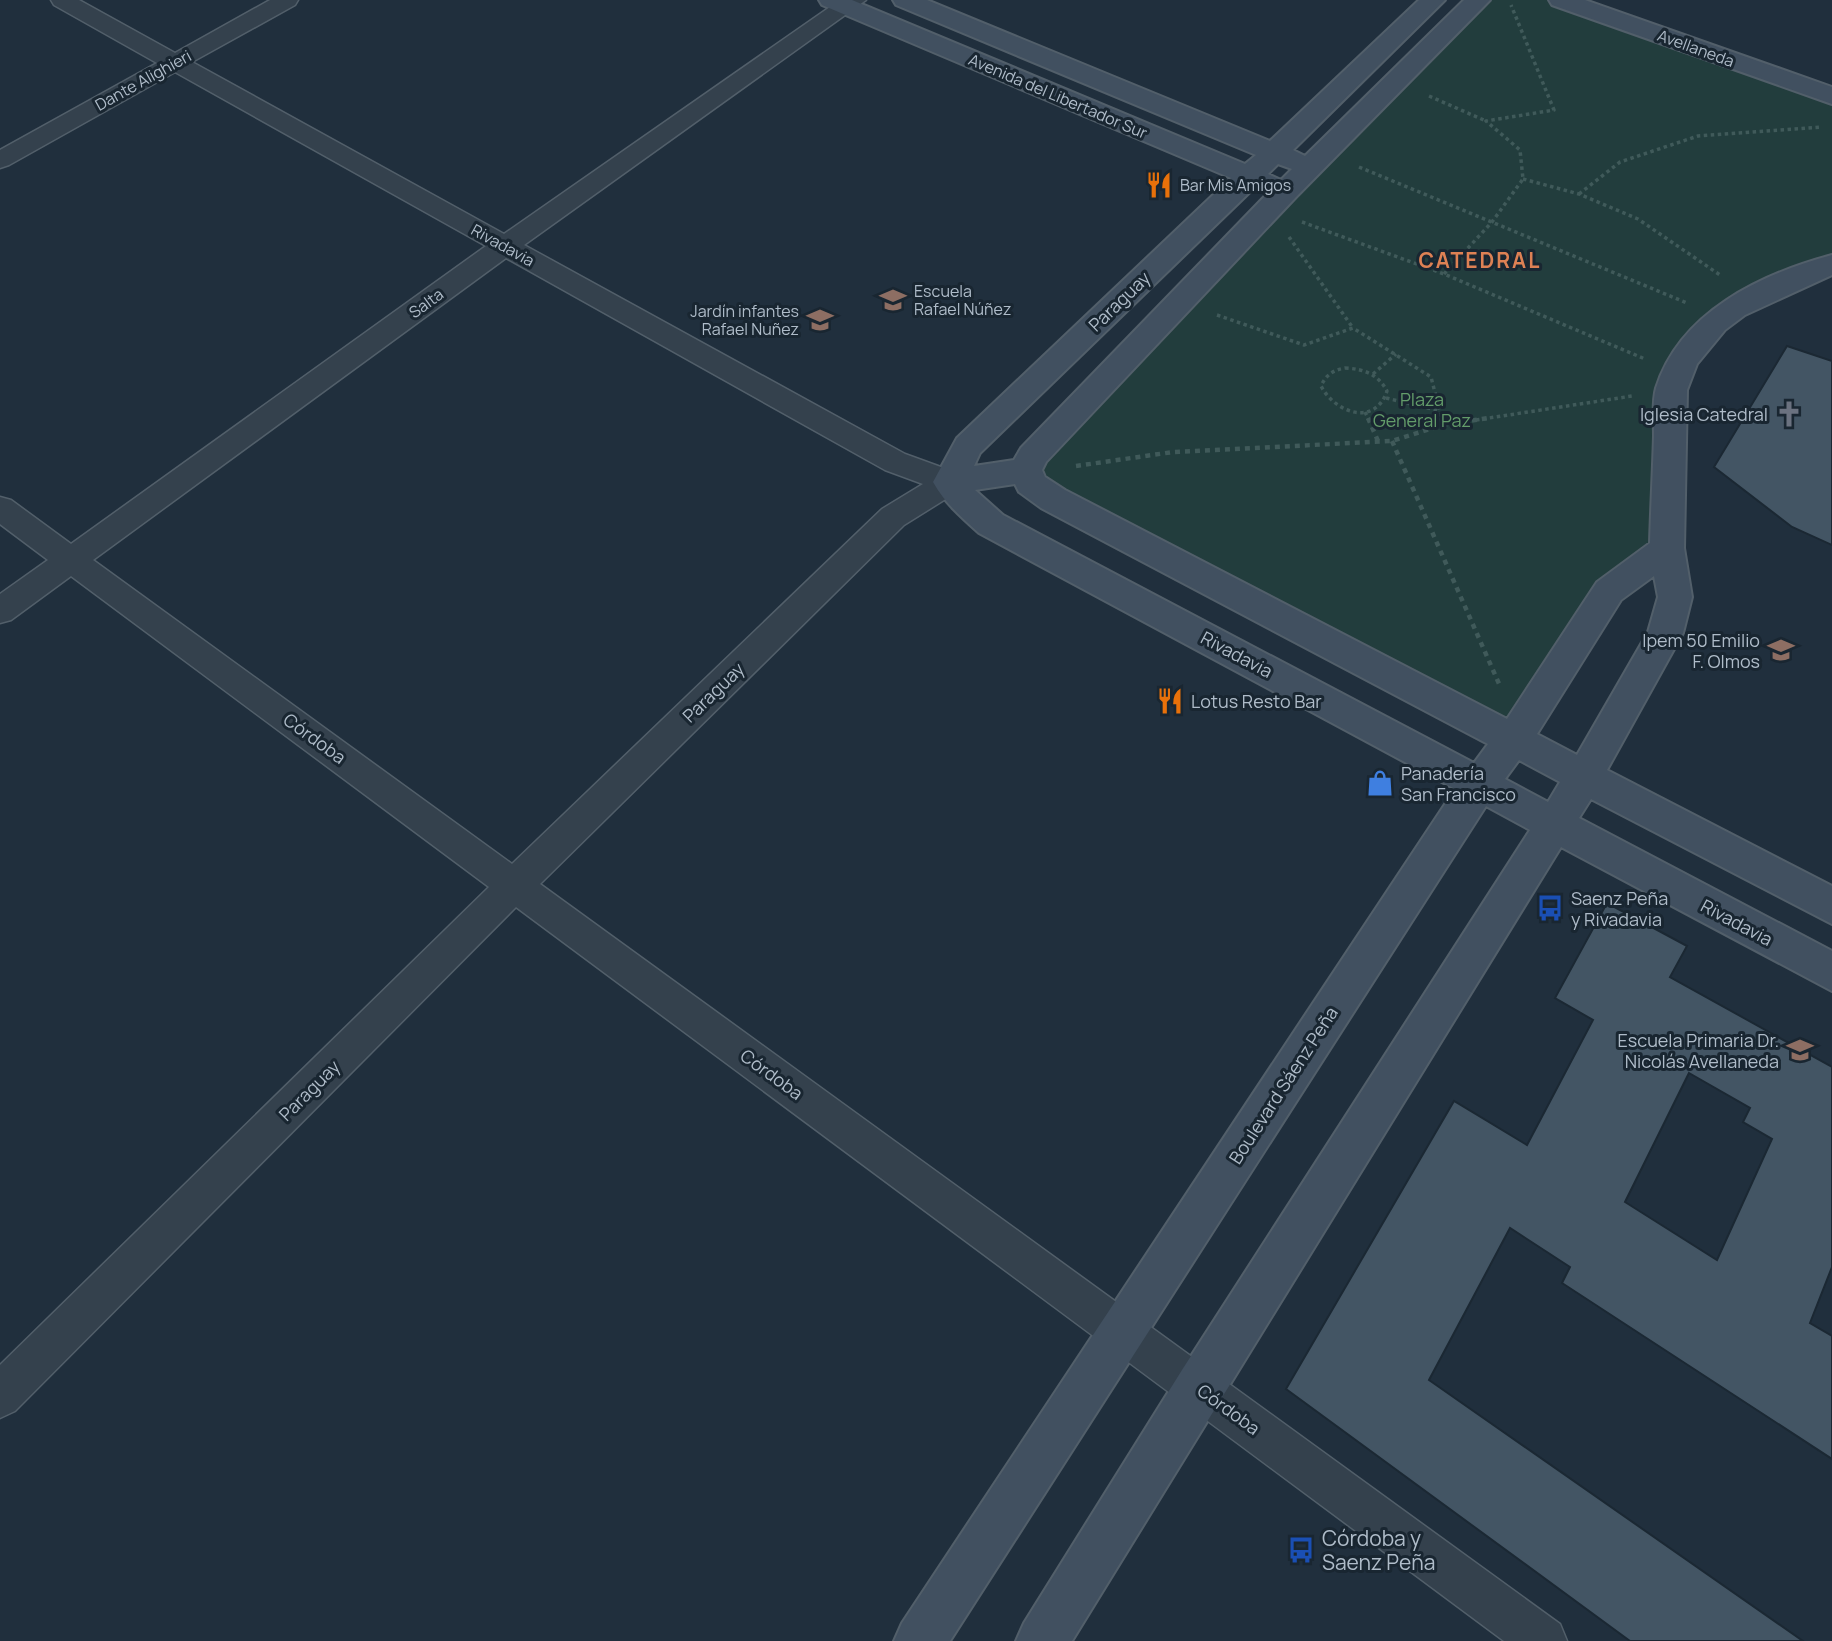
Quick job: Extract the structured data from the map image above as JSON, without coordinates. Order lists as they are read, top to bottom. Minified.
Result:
{"streets":{"main road":["Avellaneda","Avenida del Libertador Sur","Rivadavia","Paraguay","Boulevard Sáenz Peña"],"street":["Dante Alighieri","Salta","Córdoba"]},"crossings":[["Dante Alighieri","Rivadavia"],["Avenida del Libertador Sur","Paraguay"],["Avenida del Libertador Sur","Salta"],["Rivadavia","Paraguay"],["Rivadavia","Salta"],["Rivadavia","Boulevard Sáenz Peña"],["Paraguay","Córdoba"],["Salta","Córdoba"],["Córdoba","Boulevard Sáenz Peña"]],"districts":["CATEDRAL"],"parks":["Plaza General Paz"],"places":{"restaurant":["Bar Mis Amigos","Lotus Resto Bar"],"school or university":["Escuela Rafael Núñez","Jardín infantes Rafael Nuñez","Ipem 50 Emilio F. Olmos","Escuela Primaria Dr. Nicolás Avellaneda"],"church":["Iglesia Catedral"],"shop":["Panadería San Francisco"],"bus stop":["Saenz Peña y Rivadavia","Córdoba y Saenz Peña"]}}
